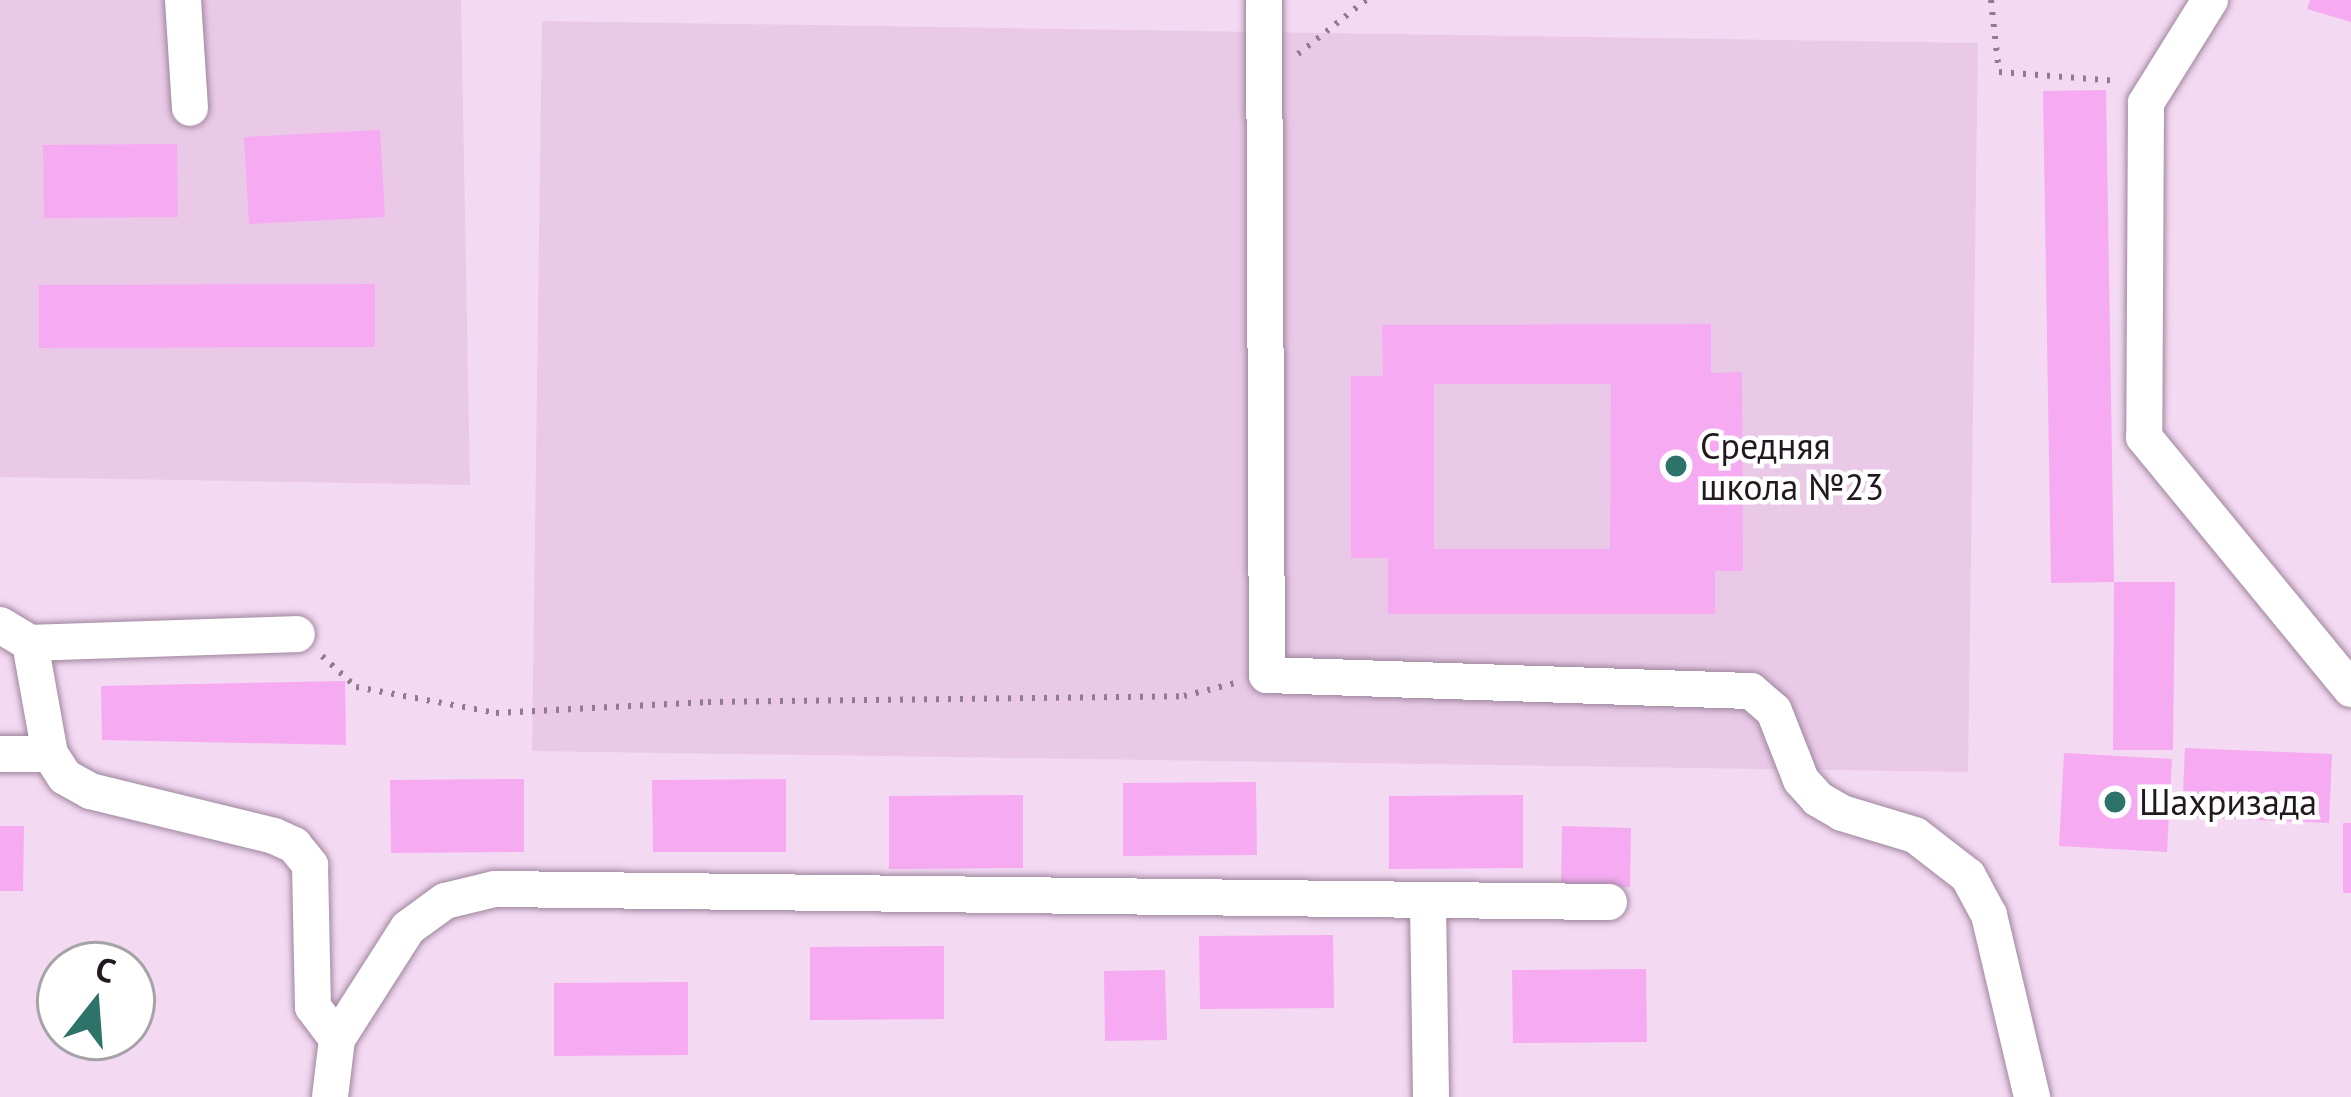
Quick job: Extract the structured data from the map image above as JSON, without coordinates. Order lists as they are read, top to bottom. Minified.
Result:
{"places":["Средняя школа №23","Шахризада"],"north":"top"}
